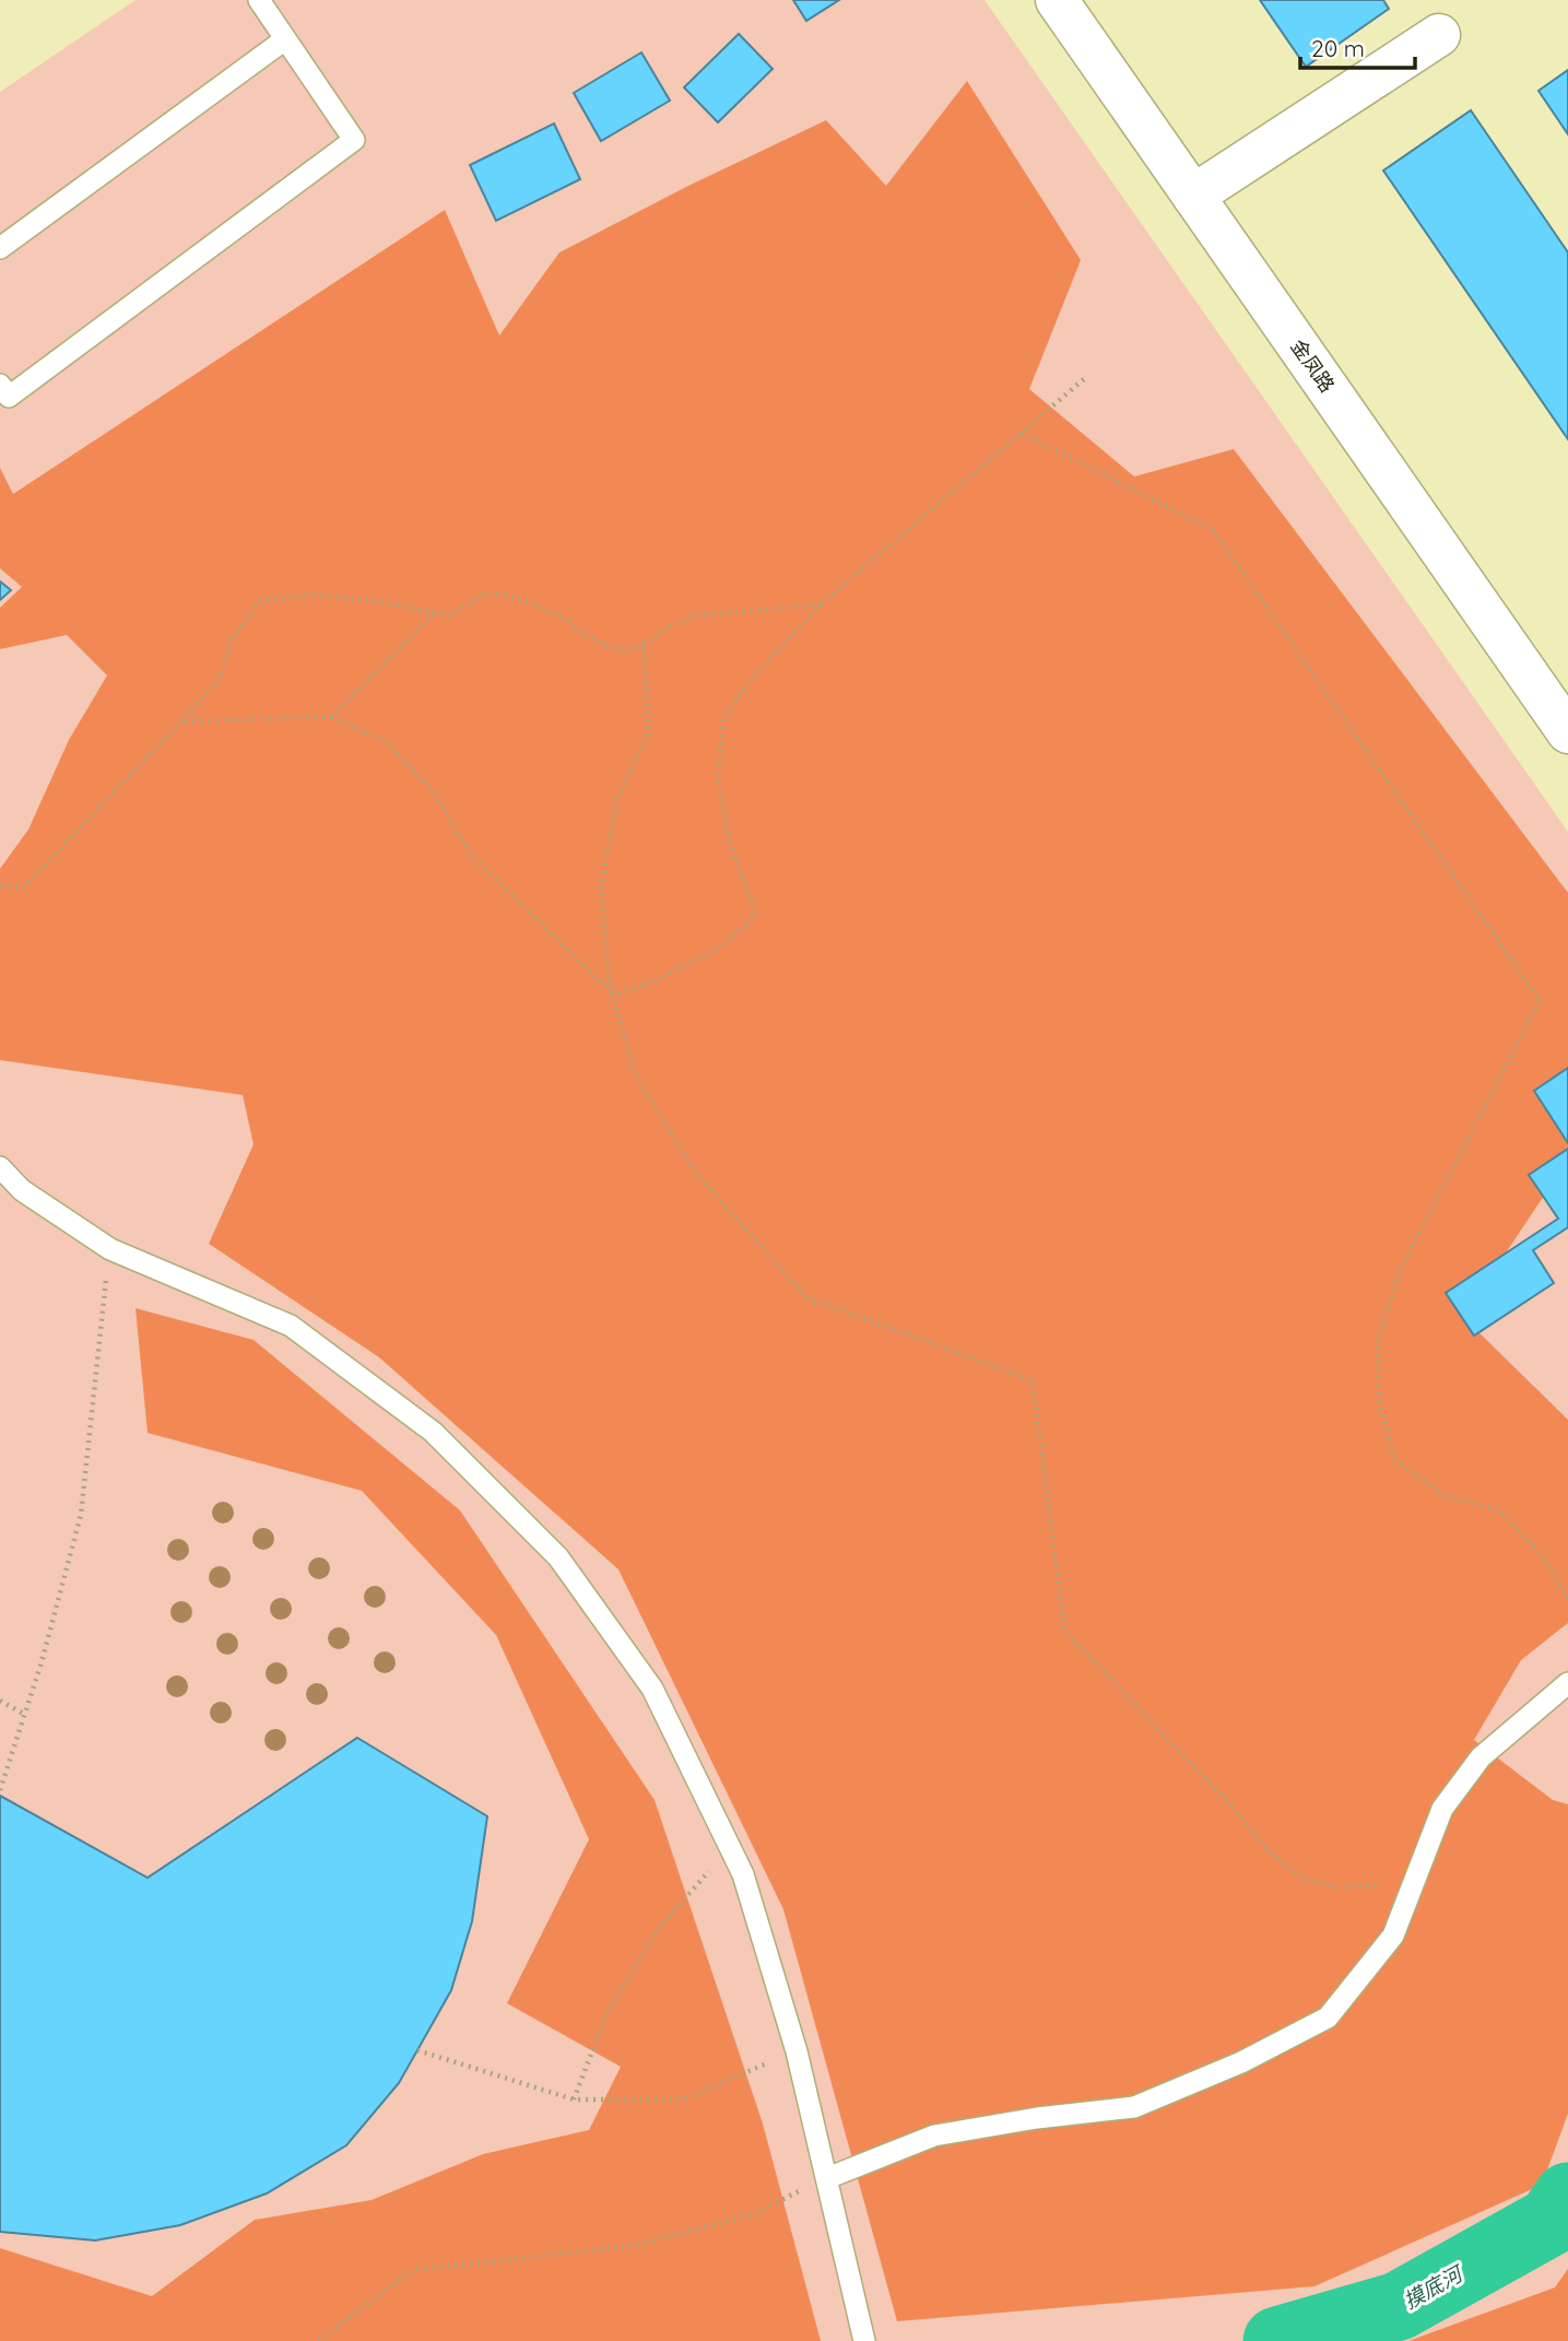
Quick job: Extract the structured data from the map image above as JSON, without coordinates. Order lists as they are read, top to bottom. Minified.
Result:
{"streets":{"street":["金凤路"]},"water":["摸底河"],"scale_bar":"20 m"}
